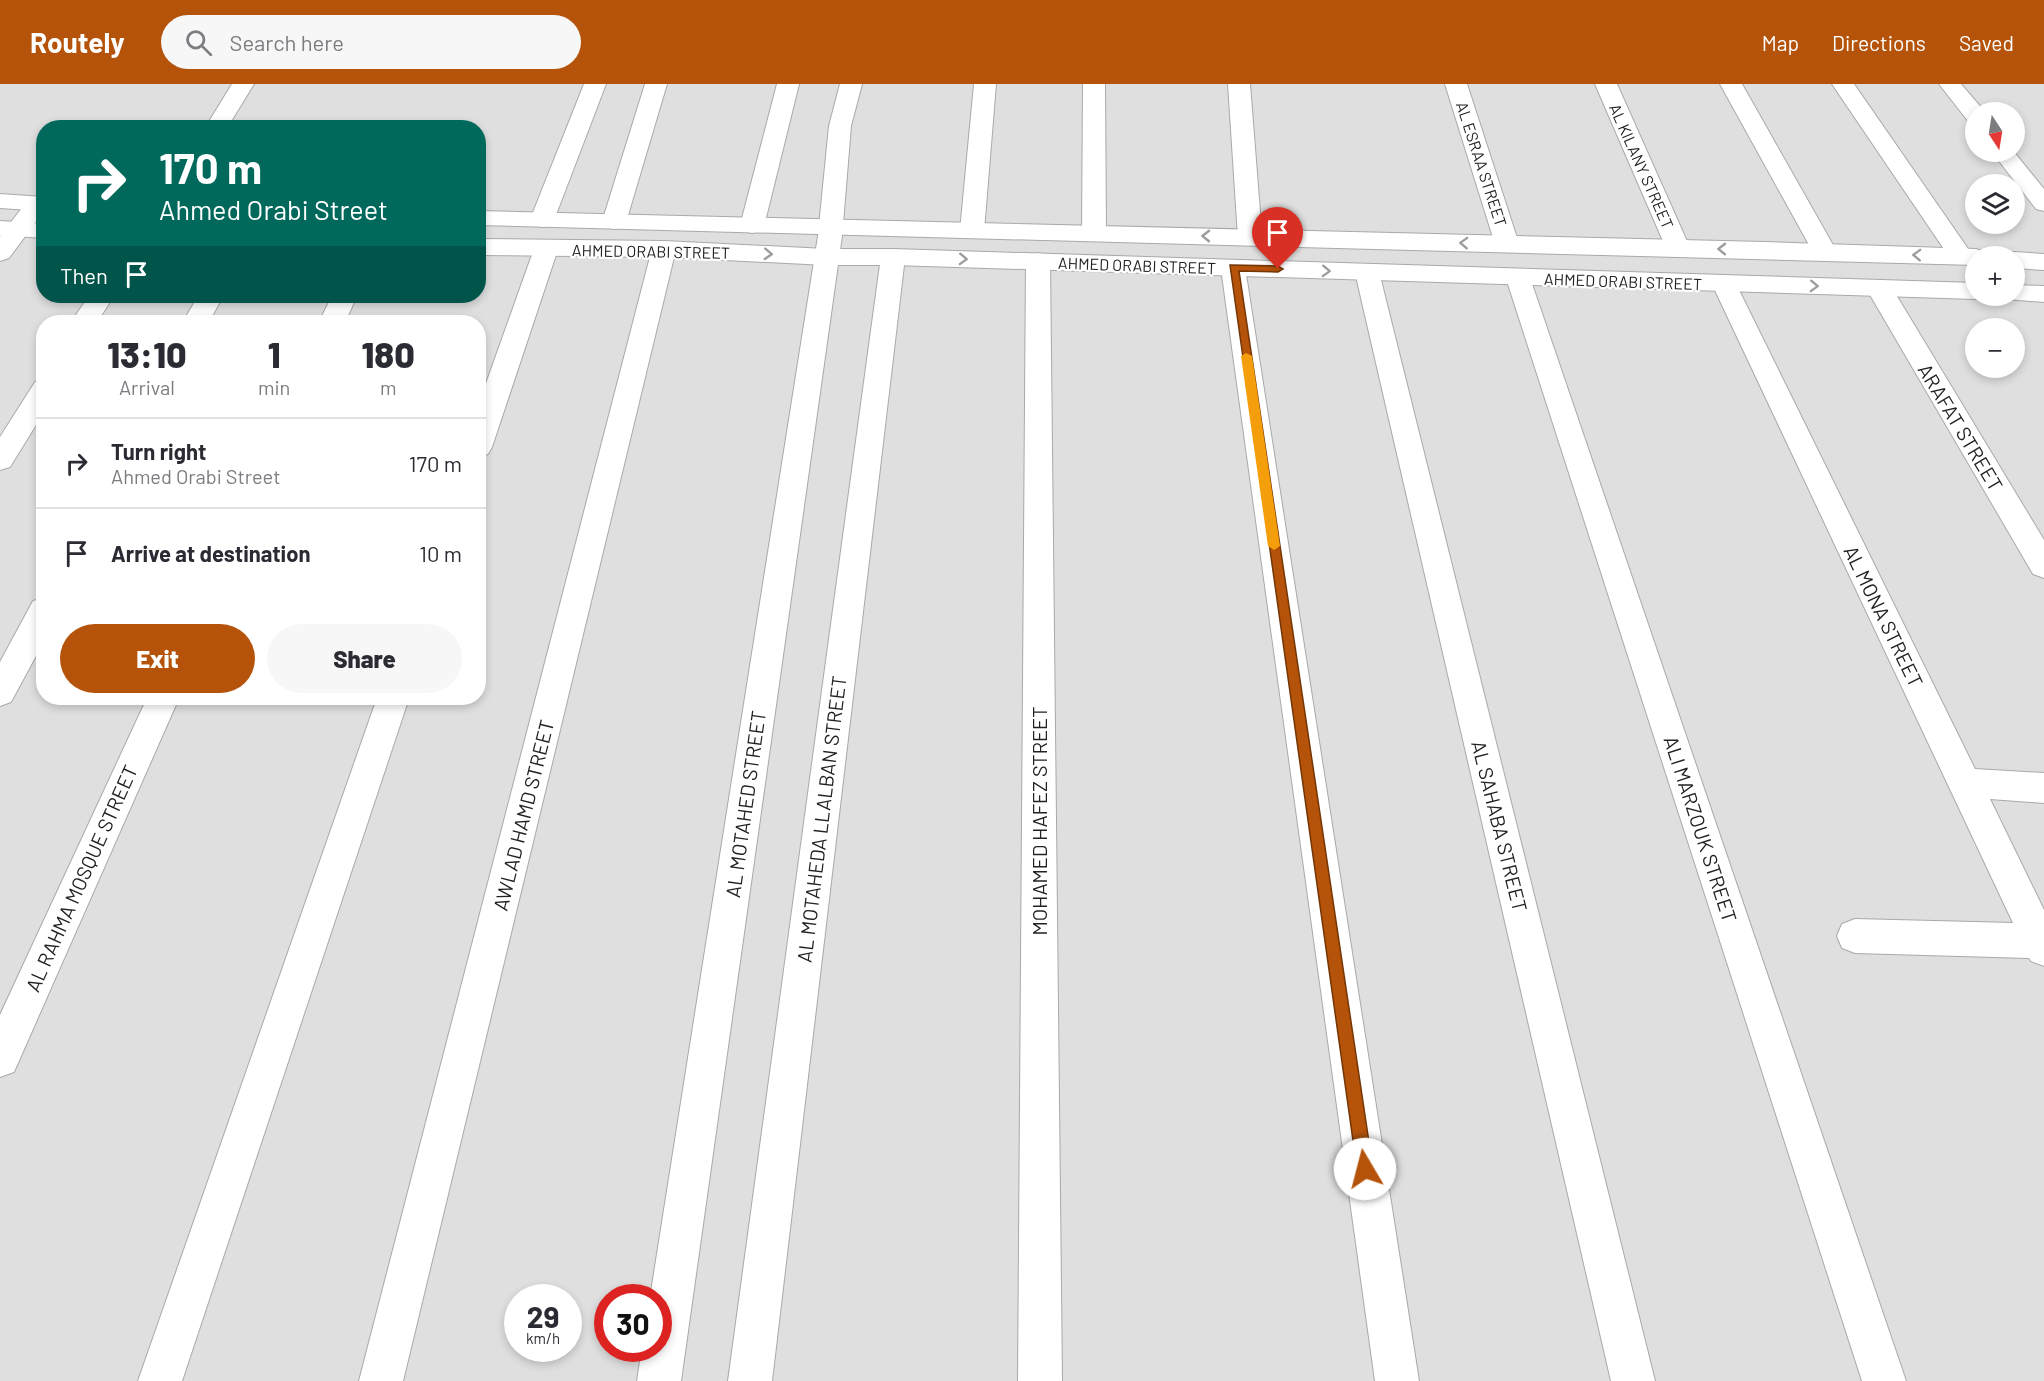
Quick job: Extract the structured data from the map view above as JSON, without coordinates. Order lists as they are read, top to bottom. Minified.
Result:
{"streets":{"street":["AL ESRAA STREET","AL KILANY STREET","AHMED ORABI STREET","ARAFAT STREET","AL MONA STREET","AL MOTAHED STREET","AWLAD HAMD STREET","AL MOTAHEDA LLALBAN STREET","MOHAMED HAFEZ STREET","AL SAHABA STREET","ALI MARZOUK STREET","AL RAHMA MOSQUE STREET"]},"crossings":[["AL ESRAA STREET","AHMED ORABI STREET"],["AL KILANY STREET","AHMED ORABI STREET"],["AHMED ORABI STREET","ARAFAT STREET"],["AHMED ORABI STREET","AL MONA STREET"],["AHMED ORABI STREET","AL MOTAHED STREET"],["AHMED ORABI STREET","AWLAD HAMD STREET"],["AHMED ORABI STREET","AL MOTAHEDA LLALBAN STREET"],["AHMED ORABI STREET","MOHAMED HAFEZ STREET"],["AHMED ORABI STREET","AL SAHABA STREET"],["AHMED ORABI STREET","ALI MARZOUK STREET"]],"north":"bottom","page":{"header":"Routely","search":"Search here","nav":["Map","Directions","Saved"],"map_buttons":["+","−"],"turn":["170 m","Ahmed Orabi Street"],"then":"Then","eta":["13:10","Arrival","1","min","180","m"],"list":[{"name":"Turn right","note":"Ahmed Orabi Street","value":"170 m"},{"name":"Arrive at destination","value":"10 m"}],"buttons":["Exit","Share"],"speed":"29 km/h","limit":"30"}}
